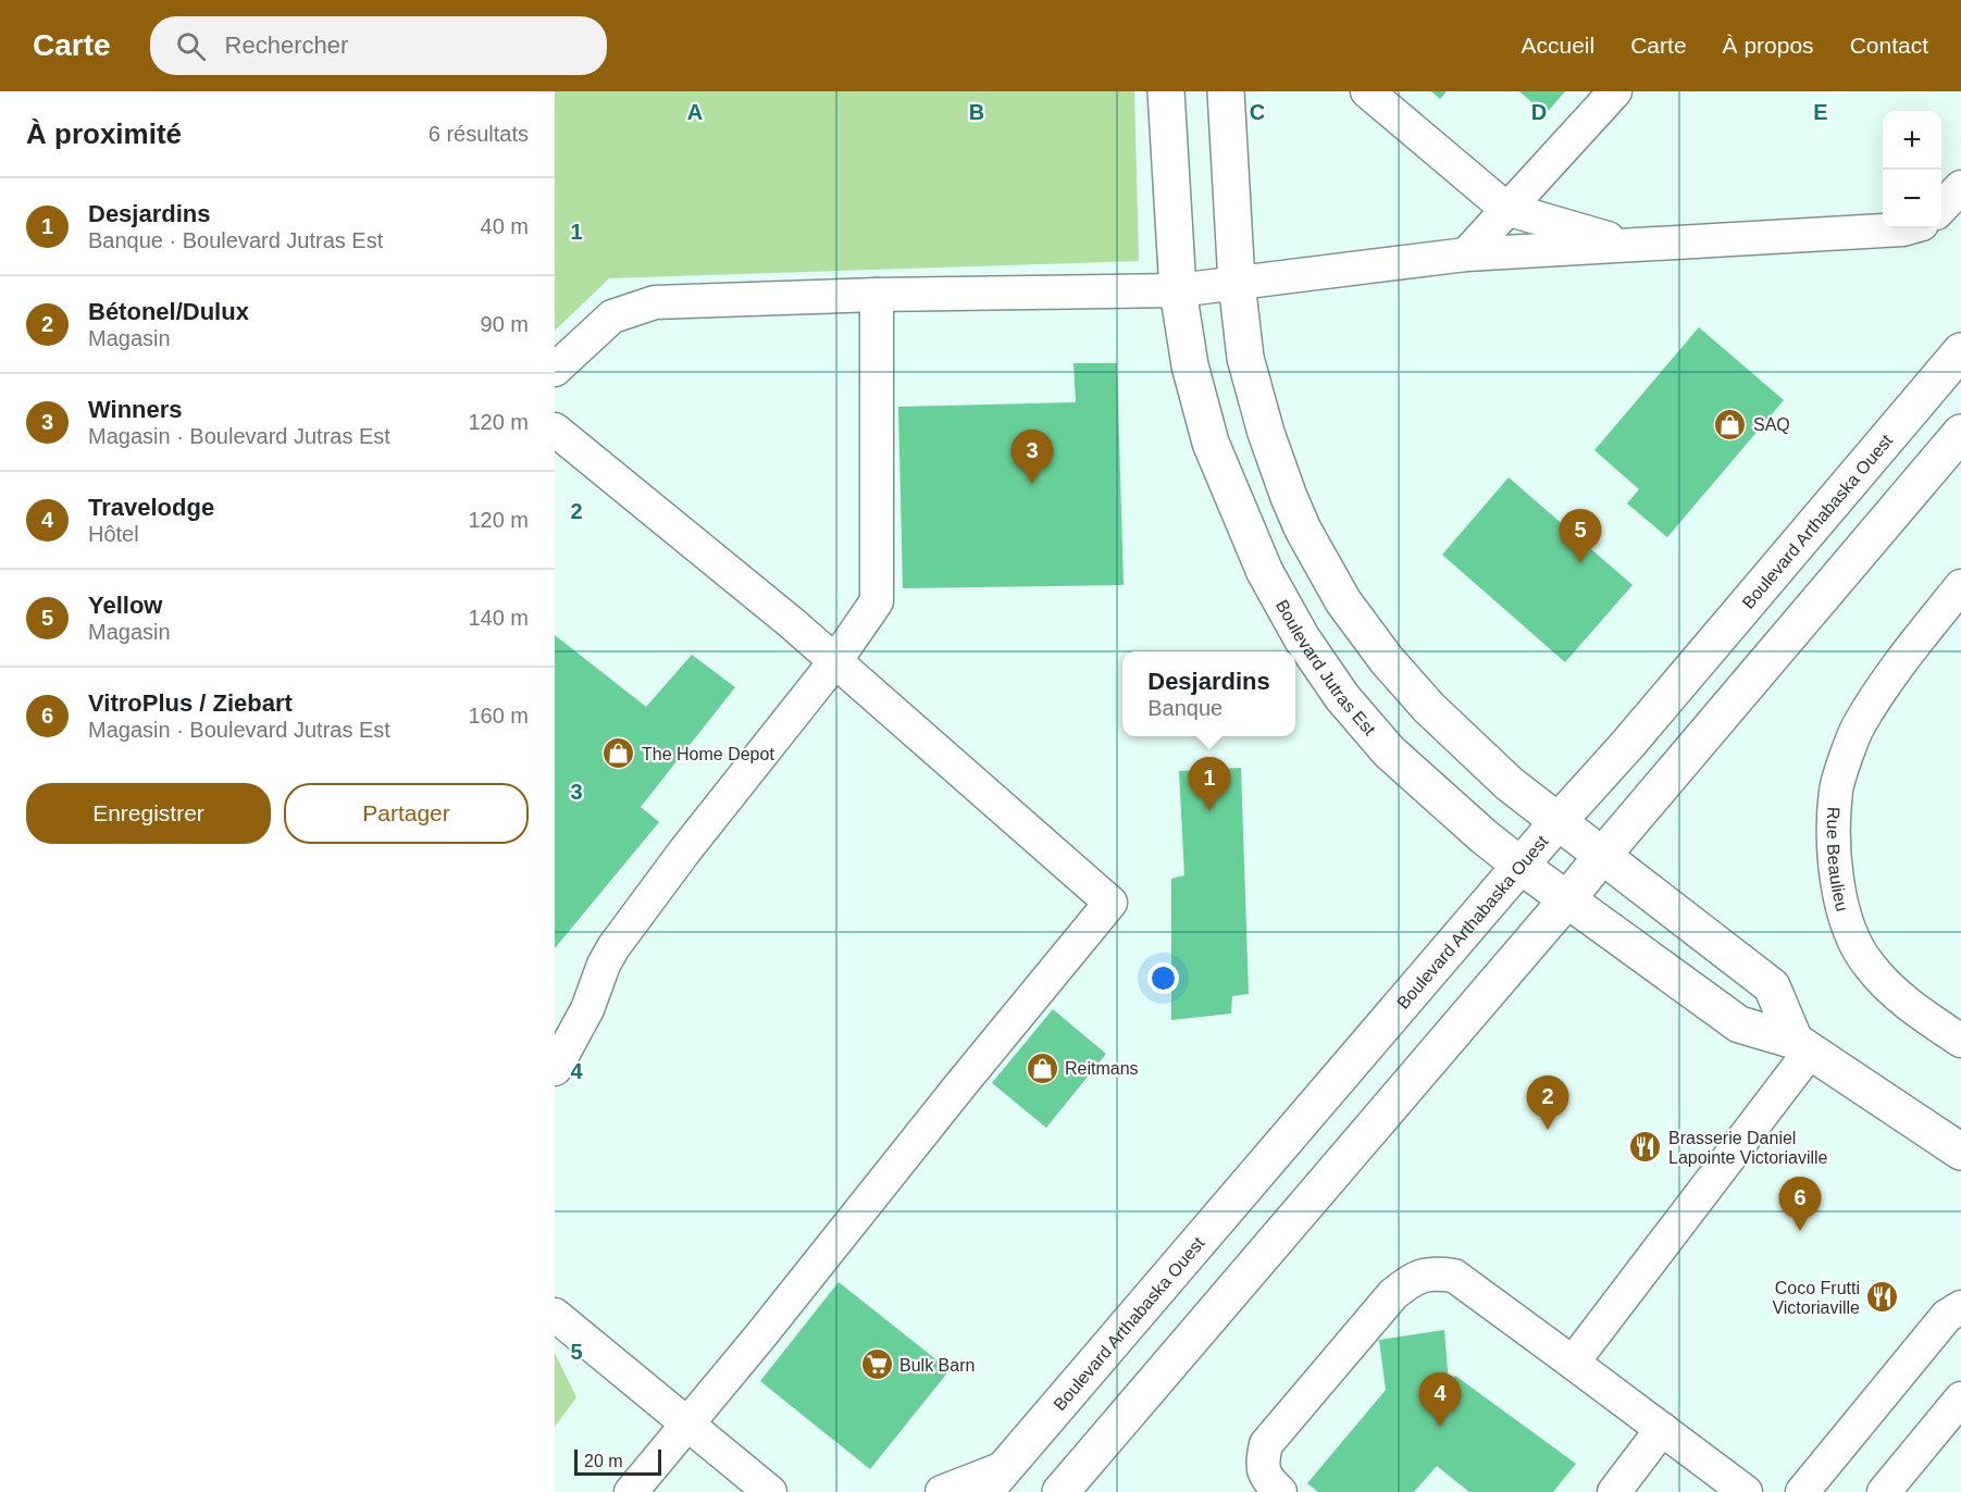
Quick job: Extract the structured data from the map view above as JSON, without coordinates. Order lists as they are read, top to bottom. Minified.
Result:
{"streets":{"main road":["Boulevard Arthabaska Ouest","Boulevard Jutras Est"],"street":["Rue Beaulieu"]},"crossings":[["Boulevard Arthabaska Ouest","Boulevard Jutras Est"]],"places":{"shop":["SAQ","The Home Depot","Reitmans"],"restaurant":["Brasserie Daniel Lapointe Victoriaville","Coco Frutti Victoriaville"],"supermarket":["Bulk Barn"]},"scale_bar":"20 m","page":{"header":"Carte","search":"Rechercher","nav":["Accueil","Carte","À propos","Contact"],"heading":["À proximité","6 résultats"],"map_buttons":["+","−"],"list":[{"mark":"1","name":"Desjardins","note":"Banque · Boulevard Jutras Est","value":"40 m"},{"mark":"2","name":"Bétonel/Dulux","note":"Magasin","value":"90 m"},{"mark":"3","name":"Winners","note":"Magasin · Boulevard Jutras Est","value":"120 m"},{"mark":"4","name":"Travelodge","note":"Hôtel","value":"120 m"},{"mark":"5","name":"Yellow","note":"Magasin","value":"140 m"},{"mark":"6","name":"VitroPlus / Ziebart","note":"Magasin · Boulevard Jutras Est","value":"160 m"}],"pins":["3","5","1","2","6","4"],"popup":["Desjardins","Banque"],"buttons":["Enregistrer","Partager"],"scale":"20 m"},"grid":{"columns":["A","B","C","D","E"],"rows":["1","2","3","4","5"]}}
